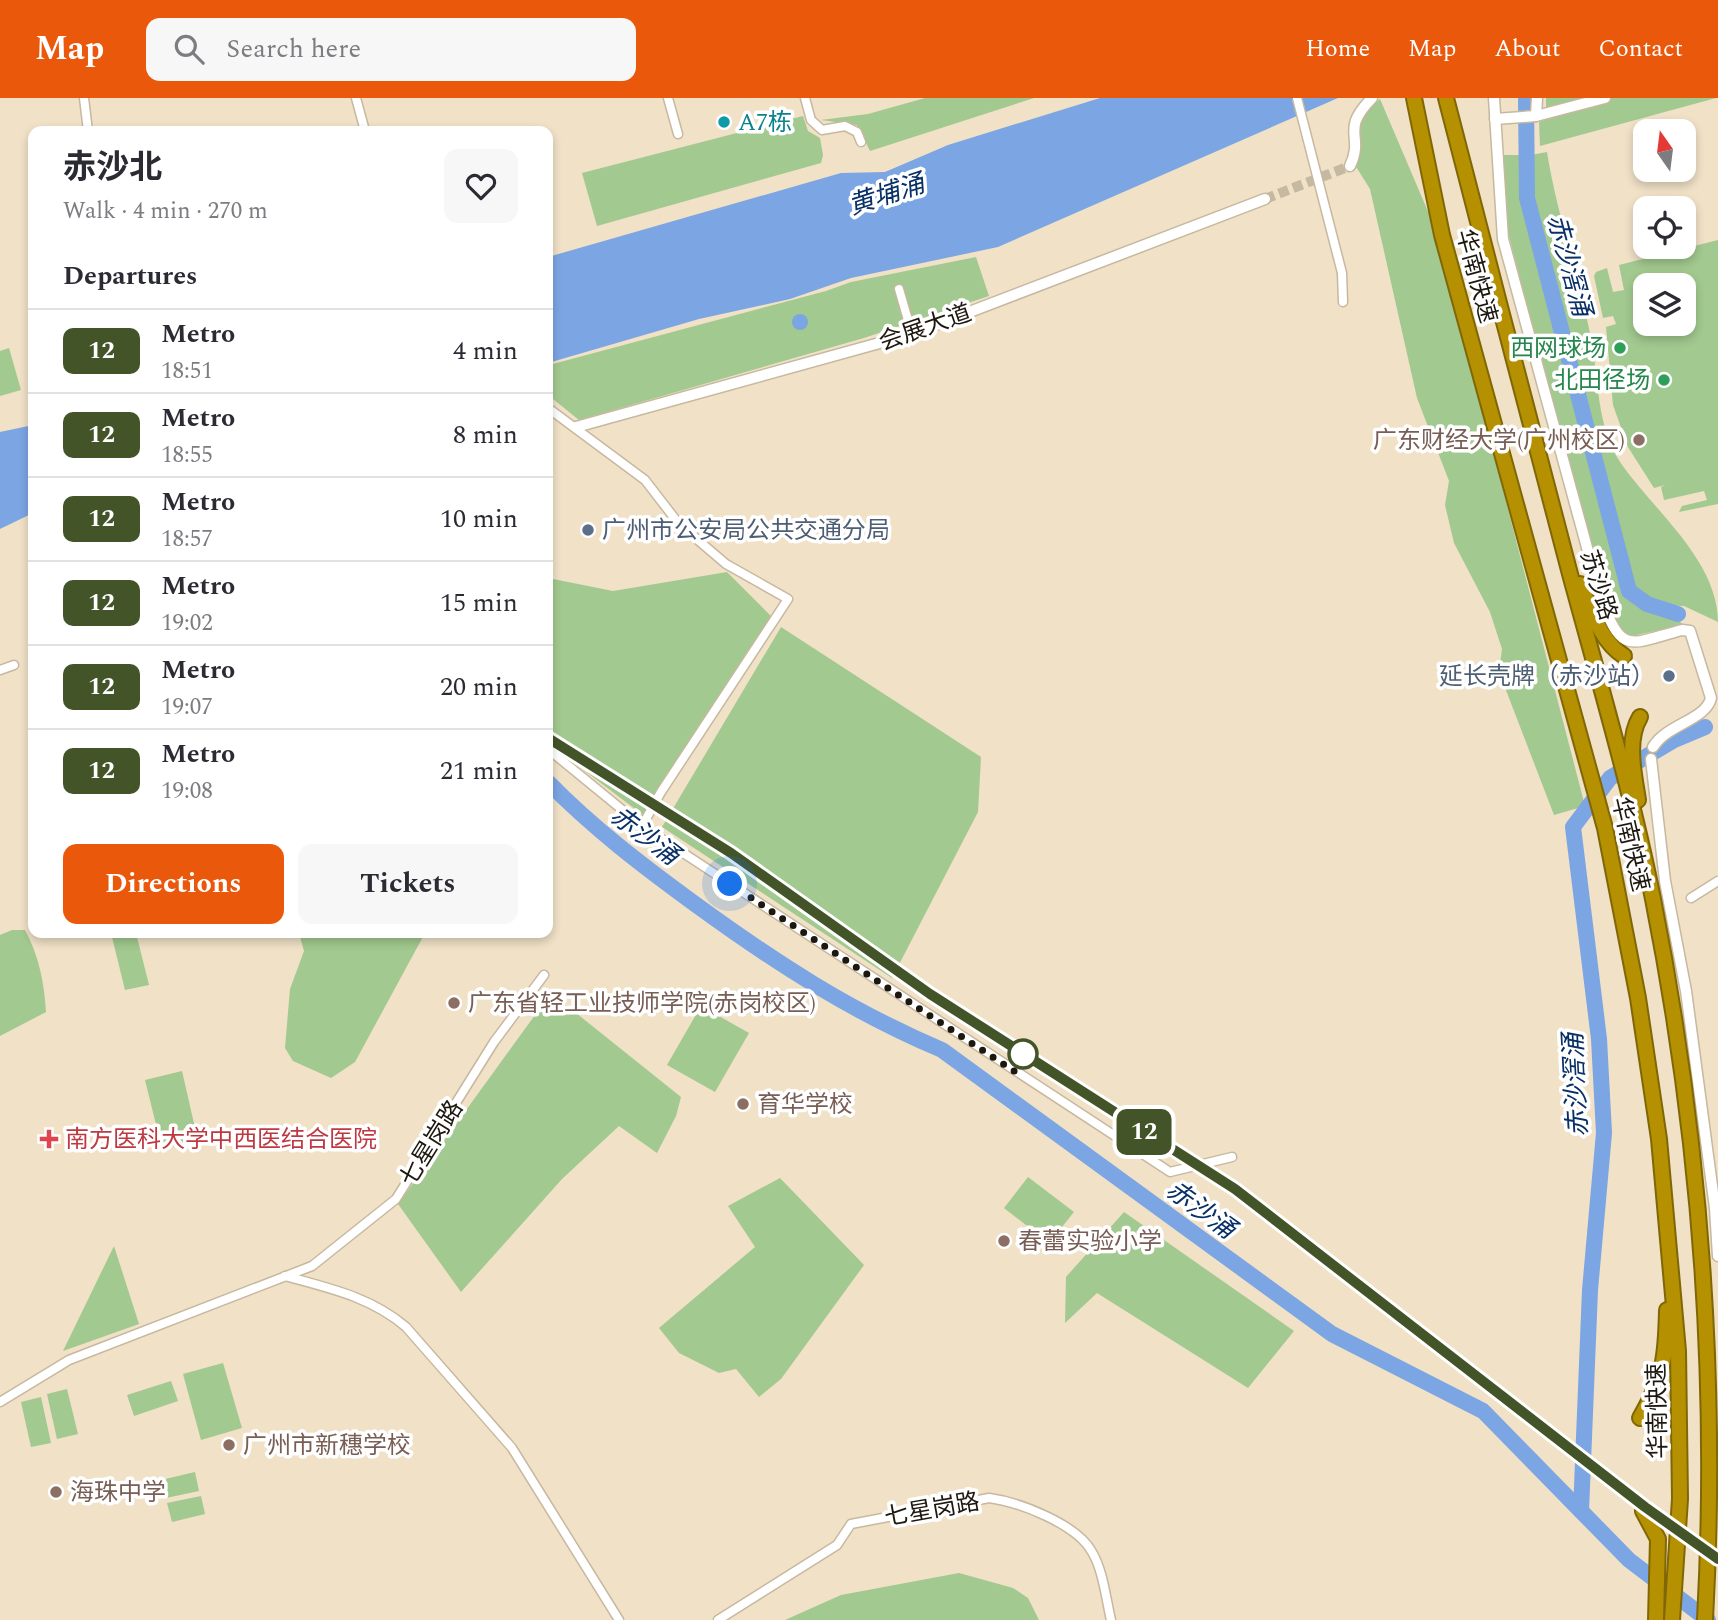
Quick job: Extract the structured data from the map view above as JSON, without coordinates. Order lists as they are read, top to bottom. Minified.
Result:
{"streets":{"highway":["华南快速"],"street":["会展大道","苏沙路","七星岗路"]},"water":["黄埔涌","赤沙滘涌","赤沙涌"],"places":{"other":["A7栋","西网球场","北田径场","广东财经大学(广州校区)","广州市公安局公共交通分局","延长壳牌（赤沙站）","广东省轻工业技师学院(赤岗校区)","育华学校","春蕾实验小学","广州市新穗学校","海珠中学"],"health":["南方医科大学中西医结合医院"]},"lines":["metro line 12"],"north":"top","page":{"header":"Map","search":"Search here","nav":["Home","Map","About","Contact"],"on_map":"12","heading":[["赤沙北","Walk · 4 min · 270 m"],"Departures"],"list":[{"mark":"12","name":"Metro","note":"18:51","value":"4 min"},{"mark":"12","name":"Metro","note":"18:55","value":"8 min"},{"mark":"12","name":"Metro","note":"18:57","value":"10 min"},{"mark":"12","name":"Metro","note":"19:02","value":"15 min"},{"mark":"12","name":"Metro","note":"19:07","value":"20 min"},{"mark":"12","name":"Metro","note":"19:08","value":"21 min"}],"buttons":["Directions","Tickets"]}}
